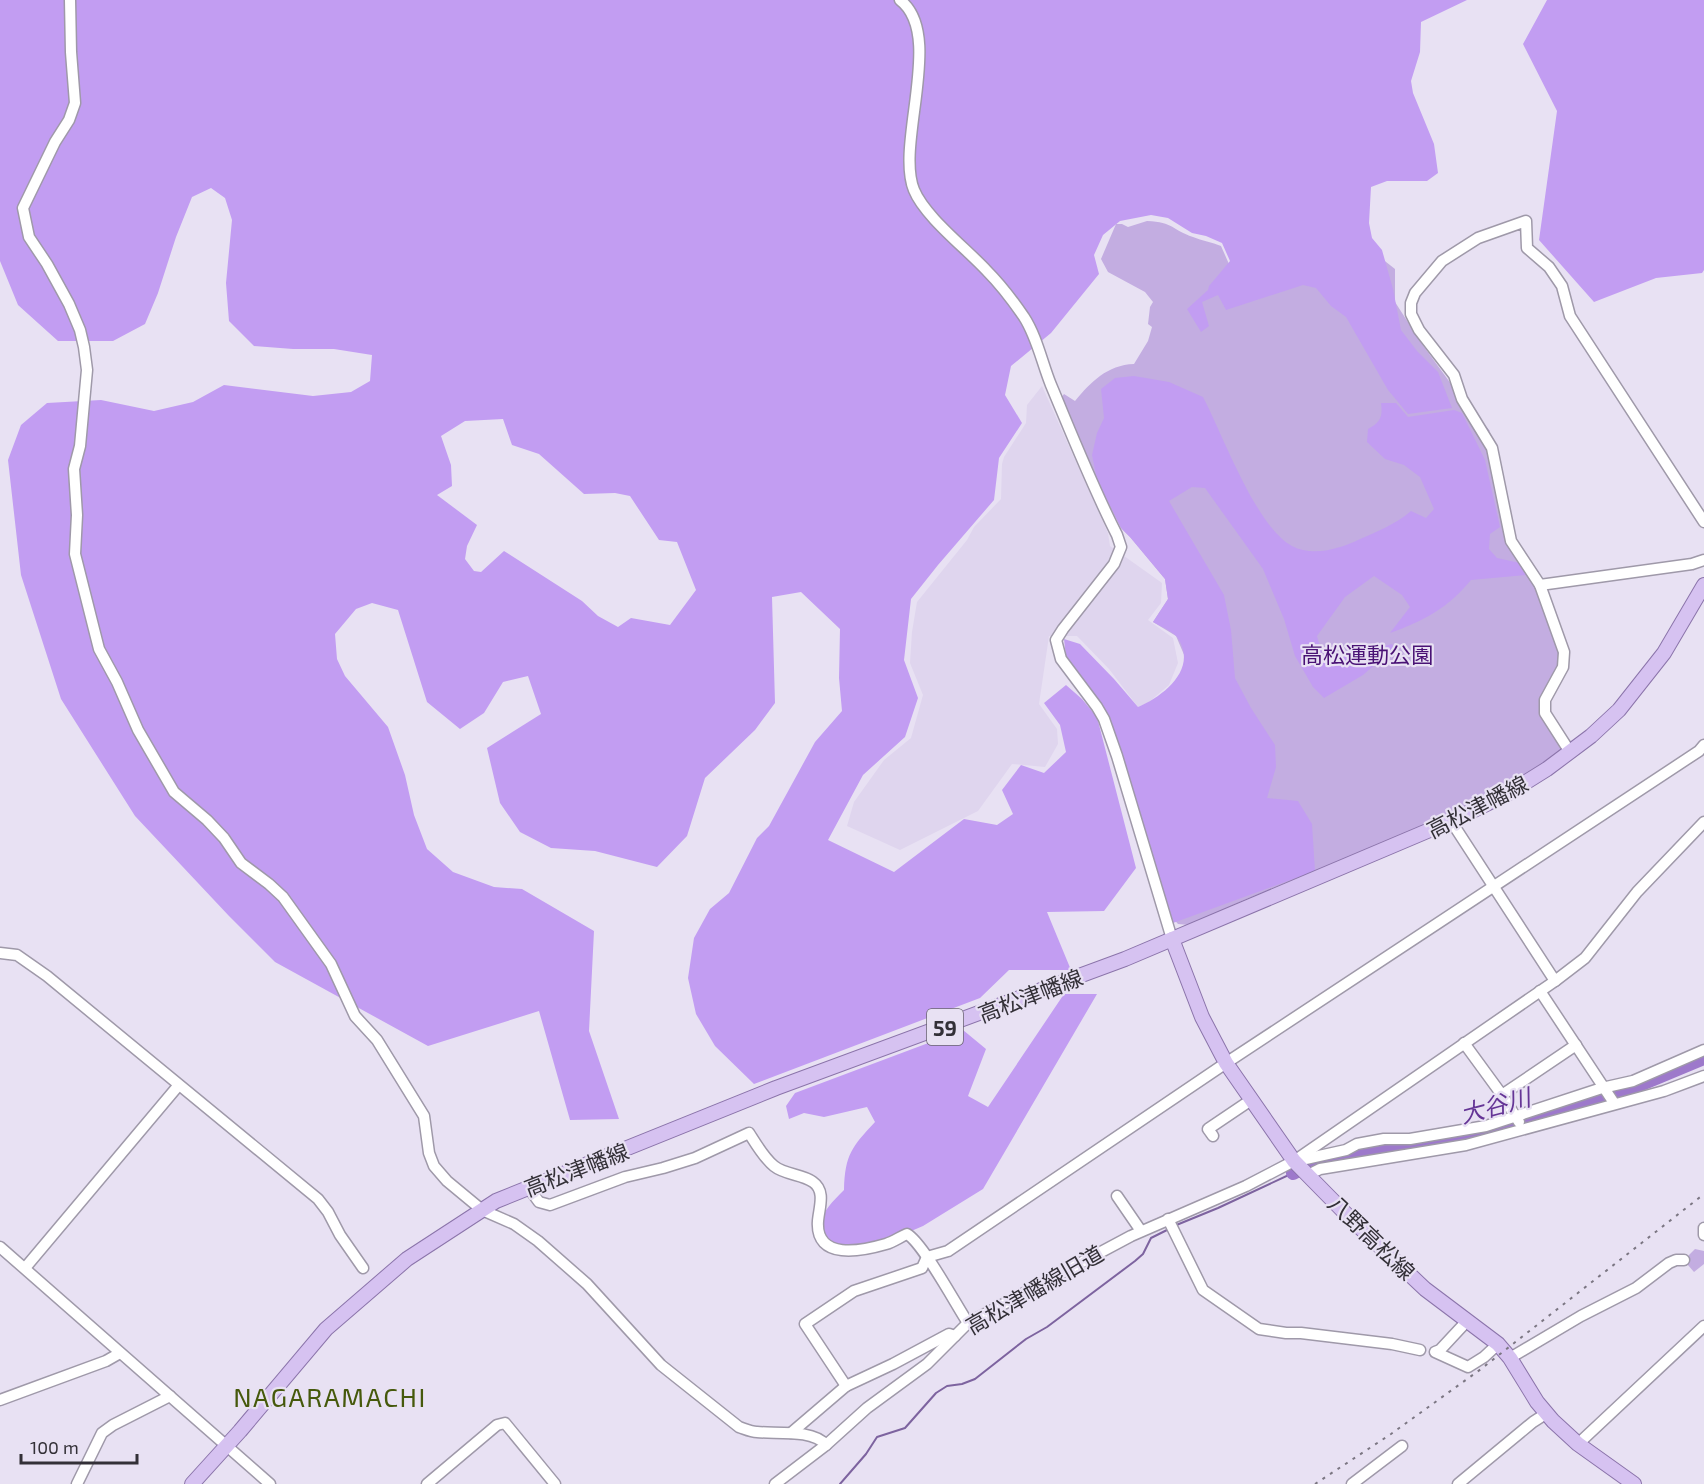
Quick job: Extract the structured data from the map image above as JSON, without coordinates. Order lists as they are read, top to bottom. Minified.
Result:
{"streets":{"main road":["高松津幡線","59","八野高松線"],"street":["高松津幡線旧道"]},"crossings":[["高松津幡線","八野高松線"],["八野高松線","高松津幡線旧道"]],"districts":["NAGARAMACHI"],"water":["大谷川"],"parks":["高松運動公園"],"scale_bar":"100 m"}
